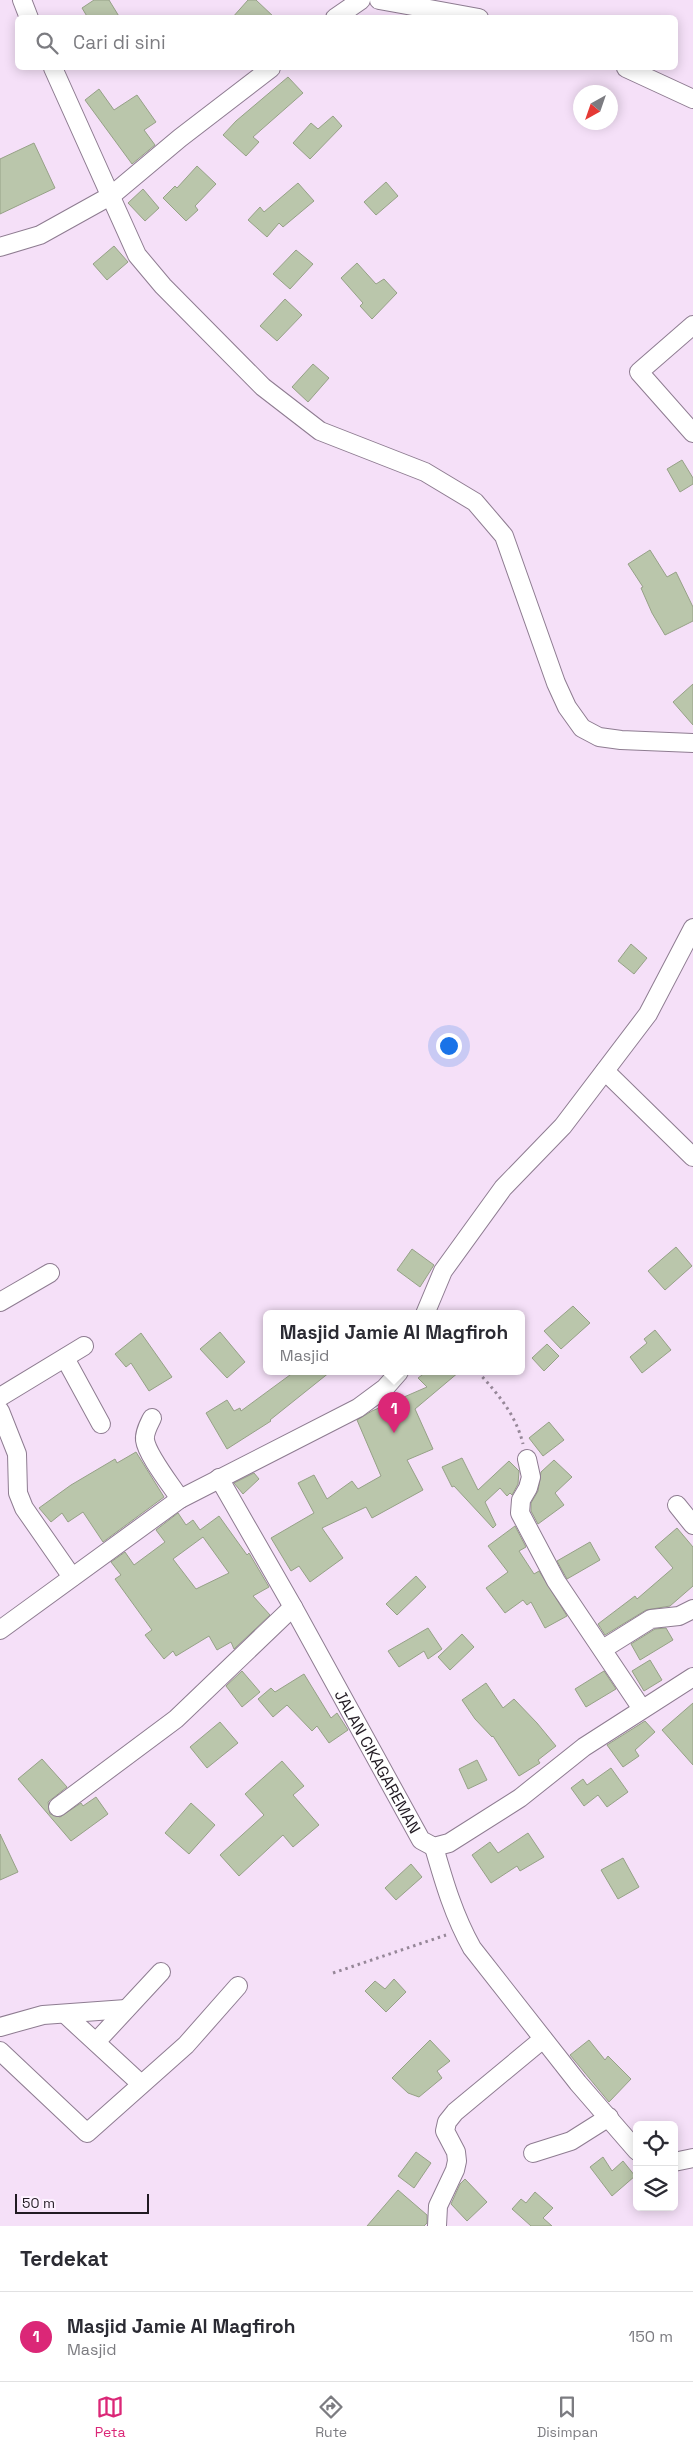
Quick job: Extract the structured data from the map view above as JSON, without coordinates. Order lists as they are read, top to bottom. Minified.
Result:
{"streets":{"street":["JALAN CIKAGAREMAN"]},"scale_bar":"50 m","north":"bottom left","page":{"search":"Cari di sini","popup":["Masjid Jamie Al Magfiroh","Masjid"],"pins":"1","scale":"50 m","heading":"Terdekat","list":[{"mark":"1","name":"Masjid Jamie Al Magfiroh","note":"Masjid","value":"150 m"}],"nav":["Peta","Rute","Disimpan"]}}
